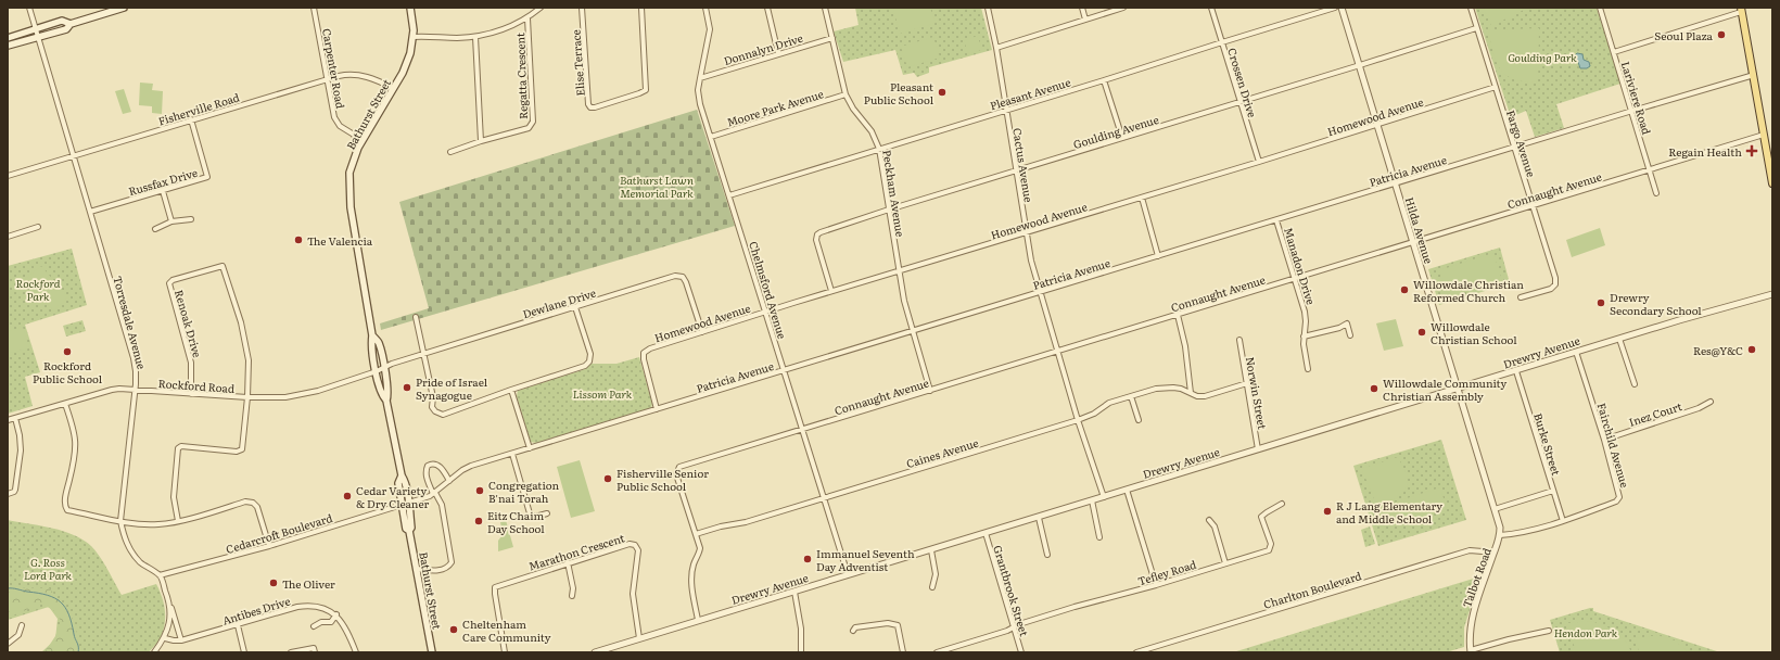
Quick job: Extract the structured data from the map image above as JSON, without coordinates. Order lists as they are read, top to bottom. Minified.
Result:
{"streets":{"main road":["Bathurst Street"],"street":["Donnalyn Drive","Elise Terrace","Carpenter Road","Regatta Crescent","Crossen Drive","Pleasant Avenue","Lariviere Road","Moore Park Avenue","Fisherville Road","Homewood Avenue","Goulding Avenue","Fargo Avenue","Cactus Avenue","Patricia Avenue","Russfax Drive","Connaught Avenue","Peckham Avenue","Hilda Avenue","Manadon Drive","Chelmsford Avenue","Dewlane Drive","Torresdale Avenue","Renoak Drive","Drewry Avenue","Rockford Road","Norwin Street","Inez Court","Burke Street","Fairchild Avenue","Caines Avenue","Cedarcroft Boulevard","Marathon Crescent","Tefley Road","Talbot Road","Charlton Boulevard","Grantbrook Street","Antibes Drive"]},"crossings":[["Donnalyn Drive","Peckham Avenue"],["Donnalyn Drive","Chelmsford Avenue"],["Carpenter Road","Fisherville Road"],["Carpenter Road","Bathurst Street"],["Crossen Drive","Pleasant Avenue"],["Crossen Drive","Homewood Avenue"],["Crossen Drive","Goulding Avenue"],["Pleasant Avenue","Cactus Avenue"],["Pleasant Avenue","Peckham Avenue"],["Pleasant Avenue","Chelmsford Avenue"],["Lariviere Road","Patricia Avenue"],["Lariviere Road","Connaught Avenue"],["Moore Park Avenue","Peckham Avenue"],["Moore Park Avenue","Chelmsford Avenue"],["Fisherville Road","Bathurst Street"],["Fisherville Road","Russfax Drive"],["Fisherville Road","Torresdale Avenue"],["Bathurst Street","Patricia Avenue"],["Bathurst Street","Dewlane Drive"],["Bathurst Street","Rockford Road"],["Bathurst Street","Cedarcroft Boulevard"],["Homewood Avenue","Goulding Avenue"],["Homewood Avenue","Fargo Avenue"],["Homewood Avenue","Cactus Avenue"],["Homewood Avenue","Patricia Avenue"],["Homewood Avenue","Peckham Avenue"],["Homewood Avenue","Hilda Avenue"],["Homewood Avenue","Chelmsford Avenue"],["Homewood Avenue","Dewlane Drive"],["Goulding Avenue","Fargo Avenue"],["Goulding Avenue","Cactus Avenue"],["Goulding Avenue","Peckham Avenue"],["Goulding Avenue","Hilda Avenue"],["Fargo Avenue","Patricia Avenue"],["Fargo Avenue","Connaught Avenue"],["Cactus Avenue","Patricia Avenue"],["Cactus Avenue","Connaught Avenue"],["Cactus Avenue","Drewry Avenue"],["Cactus Avenue","Caines Avenue"],["Patricia Avenue","Peckham Avenue"],["Patricia Avenue","Hilda Avenue"],["Patricia Avenue","Manadon Drive"],["Patricia Avenue","Chelmsford Avenue"],["Patricia Avenue","Cedarcroft Boulevard"],["Russfax Drive","Torresdale Avenue"],["Connaught Avenue","Peckham Avenue"],["Connaught Avenue","Hilda Avenue"],["Connaught Avenue","Manadon Drive"],["Connaught Avenue","Chelmsford Avenue"],["Connaught Avenue","Caines Avenue"],["Hilda Avenue","Drewry Avenue"],["Hilda Avenue","Talbot Road"],["Chelmsford Avenue","Drewry Avenue"],["Chelmsford Avenue","Caines Avenue"],["Dewlane Drive","Rockford Road"],["Torresdale Avenue","Rockford Road"],["Torresdale Avenue","Cedarcroft Boulevard"],["Renoak Drive","Rockford Road"],["Drewry Avenue","Norwin Street"],["Drewry Avenue","Burke Street"],["Drewry Avenue","Fairchild Avenue"],["Drewry Avenue","Marathon Crescent"],["Drewry Avenue","Grantbrook Street"],["Norwin Street","Caines Avenue"],["Inez Court","Fairchild Avenue"],["Burke Street","Fairchild Avenue"],["Fairchild Avenue","Talbot Road"],["Tefley Road","Grantbrook Street"],["Talbot Road","Charlton Boulevard"]],"parks":["Goulding Park","Bathurst Lawn Memorial Park","Rockford Park","Lissom Park","G. Ross Lord Park","Hendon Park"],"places":{"other":["Seoul Plaza","Pleasant Public School","The Valencia","Willowdale Christian Reformed Church","Drewry Secondary School","Willowdale Christian School","Res@Y&C","Rockford Public School","Pride of Israel Synagogue","Willowdale Community Christian Assembly","Fisherville Senior Public School","Congregation B'nai Torah","Cedar Variety & Dry Cleaner","R J Lang Elementary and Middle School","Eitz Chaim Day School","Immanuel Seventh Day Adventist","The Oliver","Cheltenham Care Community"],"health":["Regain Health"]}}
